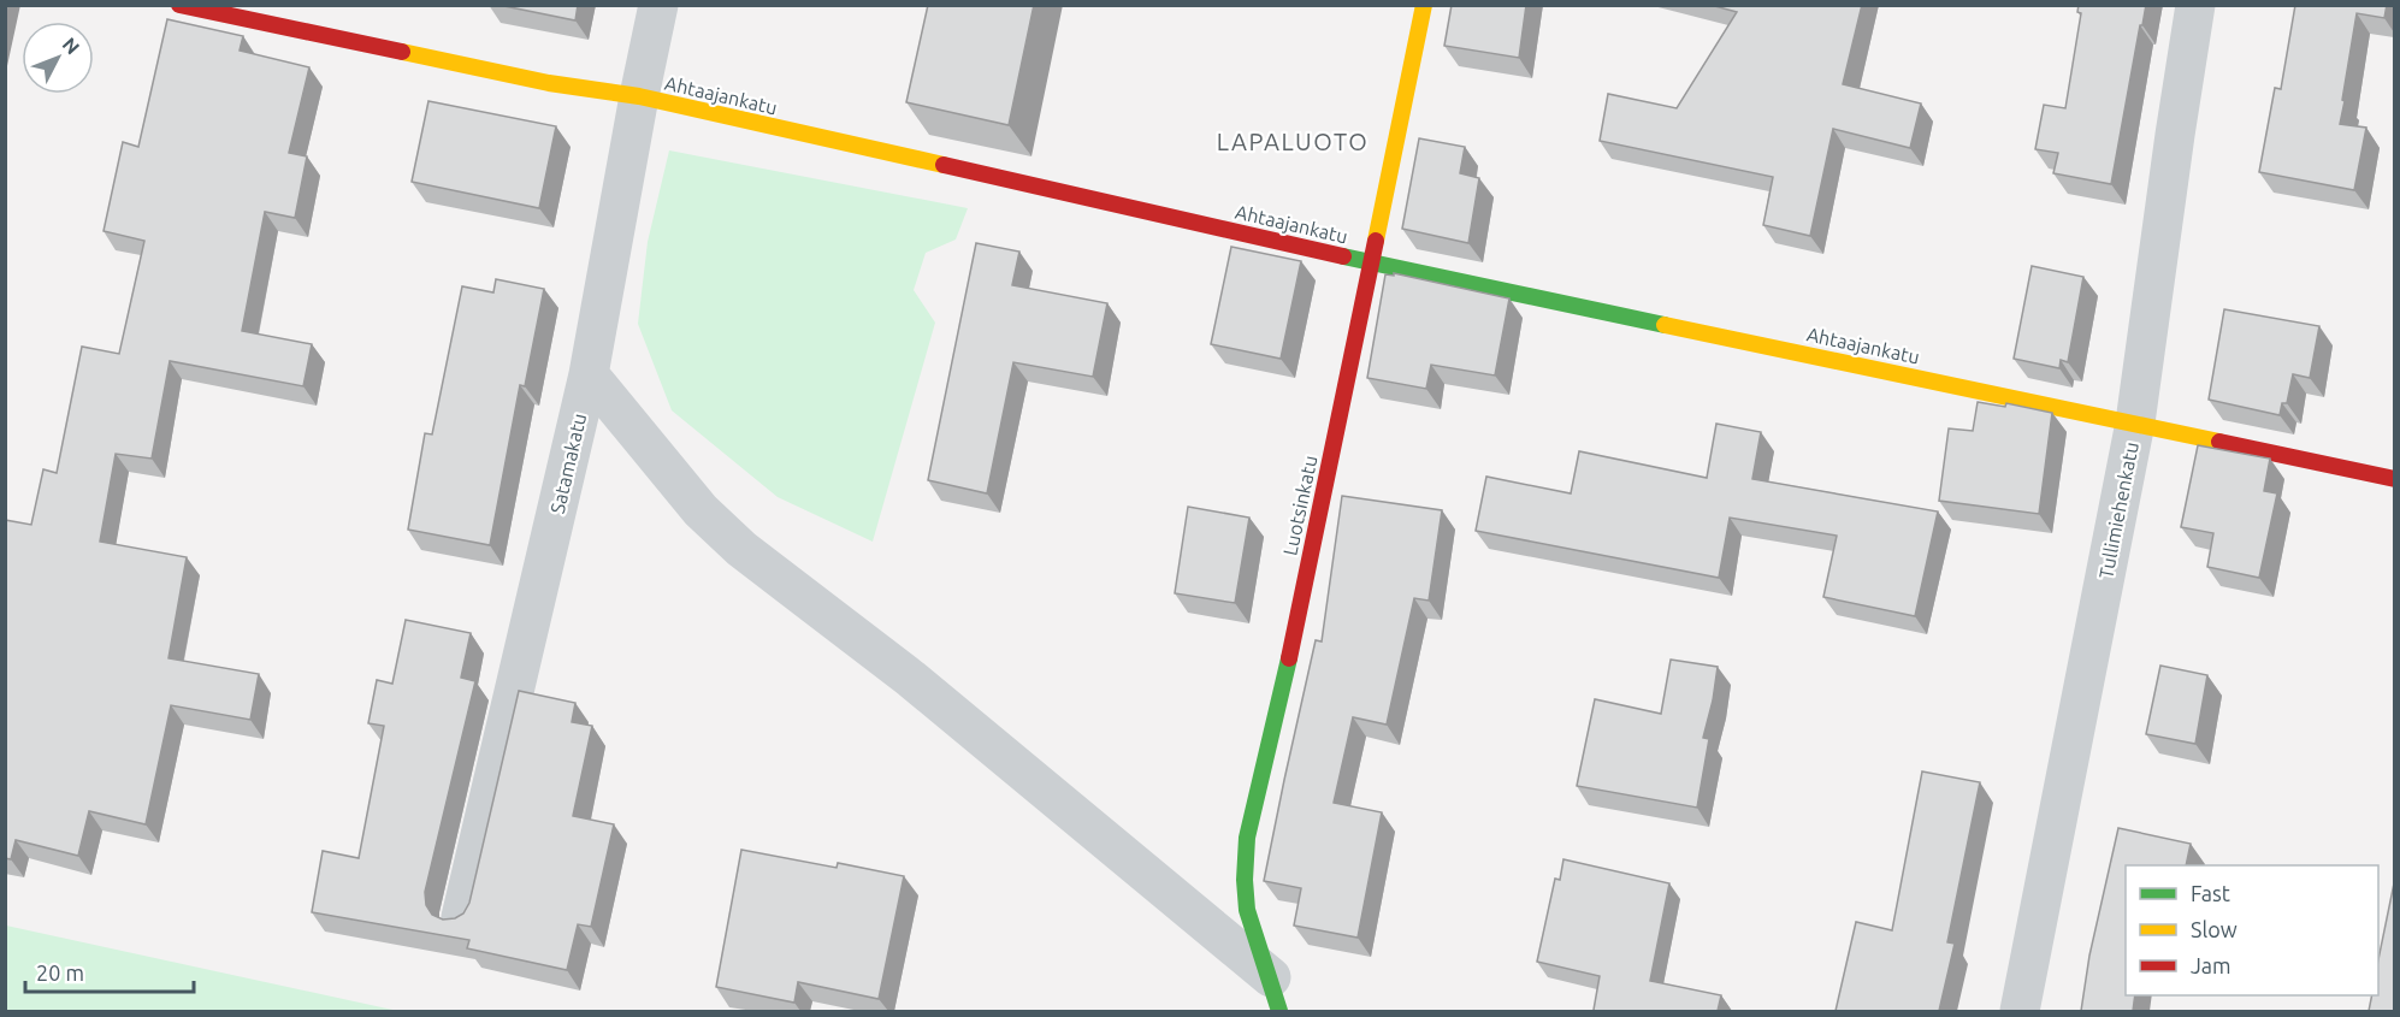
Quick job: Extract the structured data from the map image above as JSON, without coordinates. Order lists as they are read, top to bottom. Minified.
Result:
{"streets":{"street":["Ahtaajankatu","Satamakatu","Luotsinkatu","Tullimiehenkatu"]},"crossings":[["Ahtaajankatu","Satamakatu"],["Ahtaajankatu","Luotsinkatu"],["Ahtaajankatu","Tullimiehenkatu"]],"districts":["LAPALUOTO"],"legend":["Fast","Slow","Jam"],"scale_bar":"20 m","north":"top right"}
